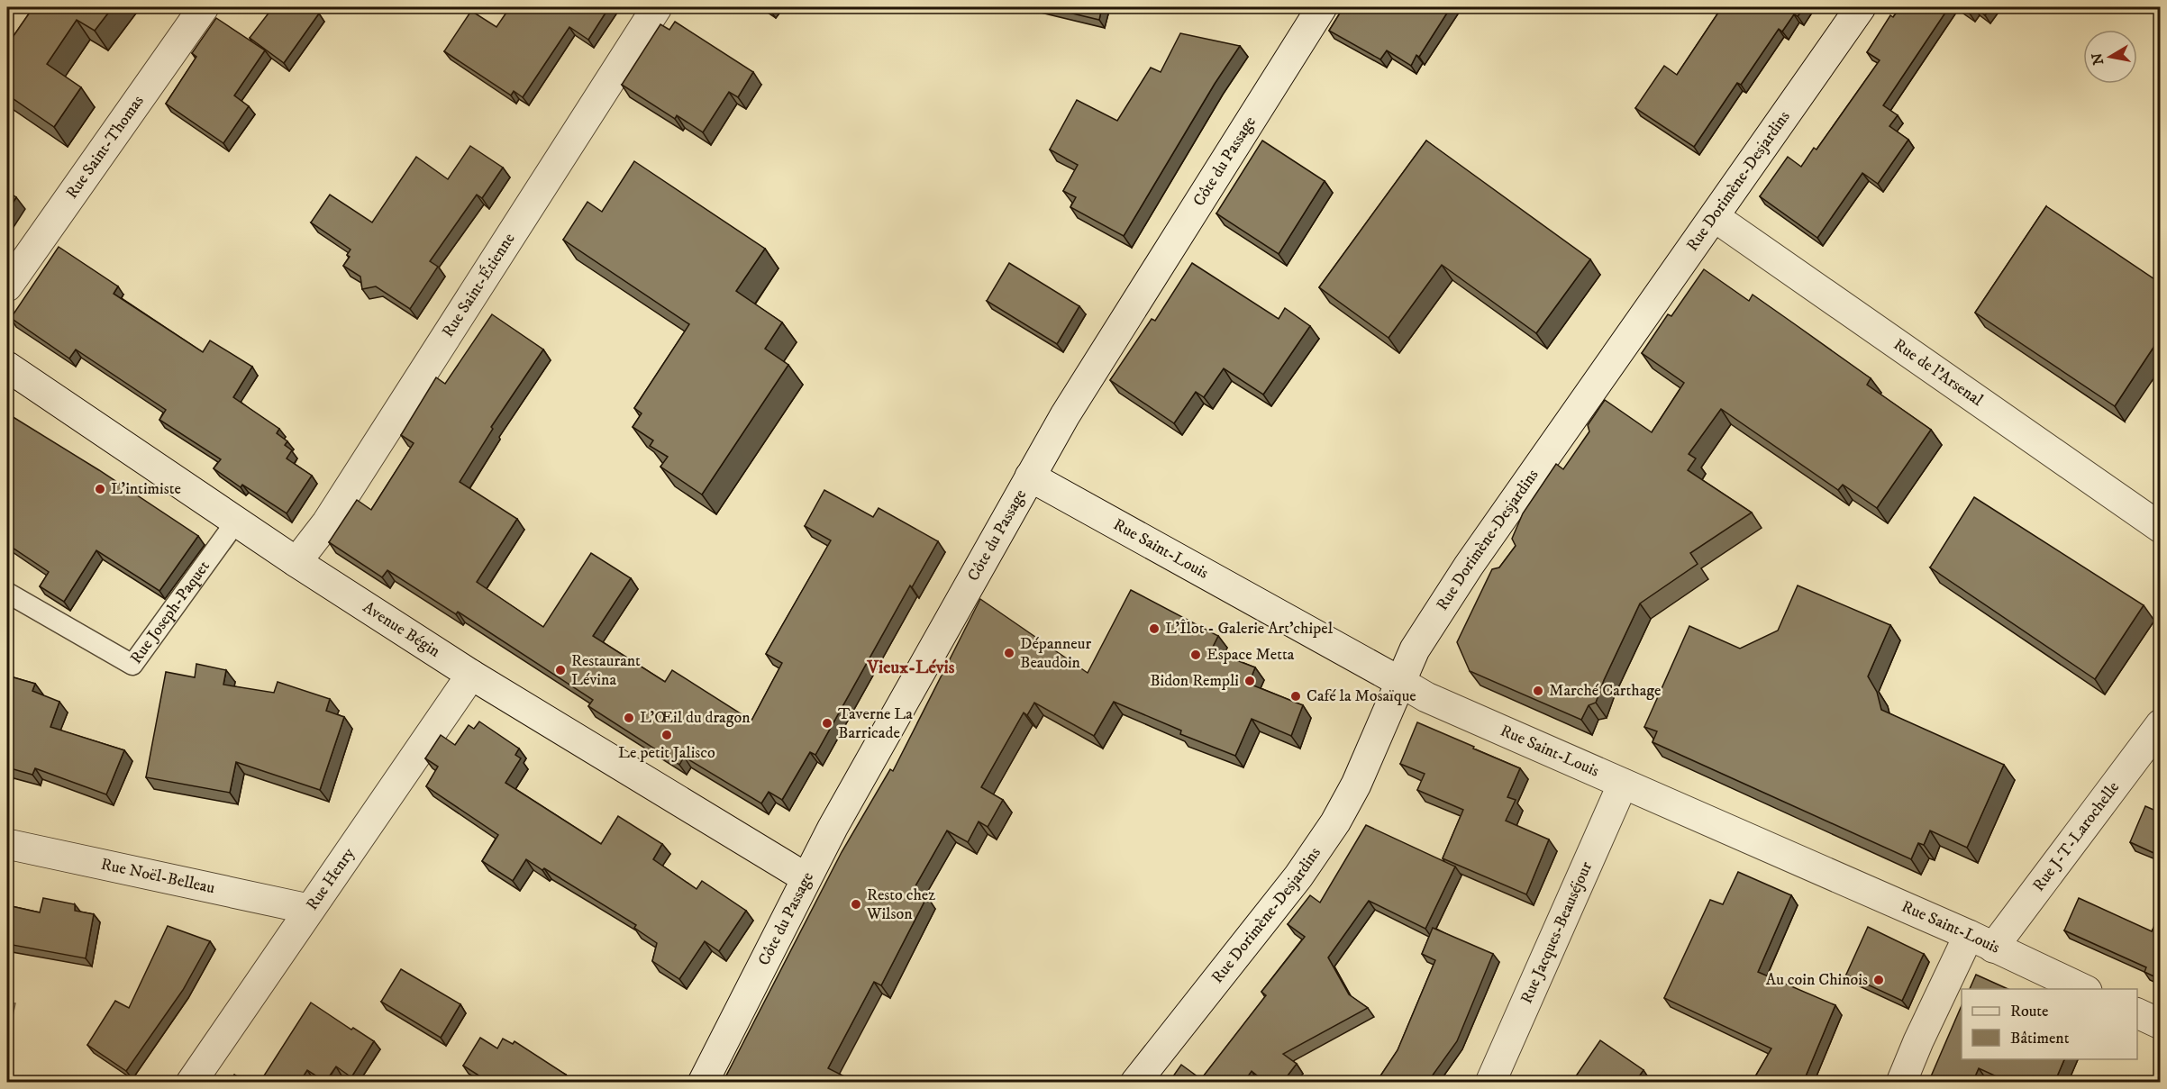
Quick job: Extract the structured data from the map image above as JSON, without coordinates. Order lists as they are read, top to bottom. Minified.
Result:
{"streets":{"street":["Rue Saint-Thomas","Côte du Passage","Rue Dorimène-Desjardins","Rue Saint-Étienne","Rue de l'Arsenal","Rue Saint-Louis","Avenue Bégin","Rue J-T-Larochelle","Rue Noël-Belleau","Rue Henry","Rue Jacques-Beauséjour"],"lane":["Rue Joseph-Paquet"]},"crossings":[["Côte du Passage","Rue Saint-Louis"],["Côte du Passage","Avenue Bégin"],["Rue Dorimène-Desjardins","Rue de l'Arsenal"],["Rue Dorimène-Desjardins","Rue Saint-Louis"],["Rue Saint-Étienne","Avenue Bégin"],["Rue Saint-Louis","Rue J-T-Larochelle"],["Rue Saint-Louis","Rue Jacques-Beauséjour"],["Rue Joseph-Paquet","Avenue Bégin"],["Avenue Bégin","Rue Henry"],["Rue Noël-Belleau","Rue Henry"]],"districts":["Vieux-Lévis"],"places":["L'intimiste","L'Îlot - Galerie Art'chipel","Dépanneur Beaudoin","Espace Metta","Restaurant Lévina","Bidon Rempli","Marché Carthage","Café la Mosaïque","L'Œil du dragon","Taverne La Barricade","Le petit Jalisco","Resto chez Wilson","Au coin Chinois"],"legend":["Route","Bâtiment"],"north":"left"}
